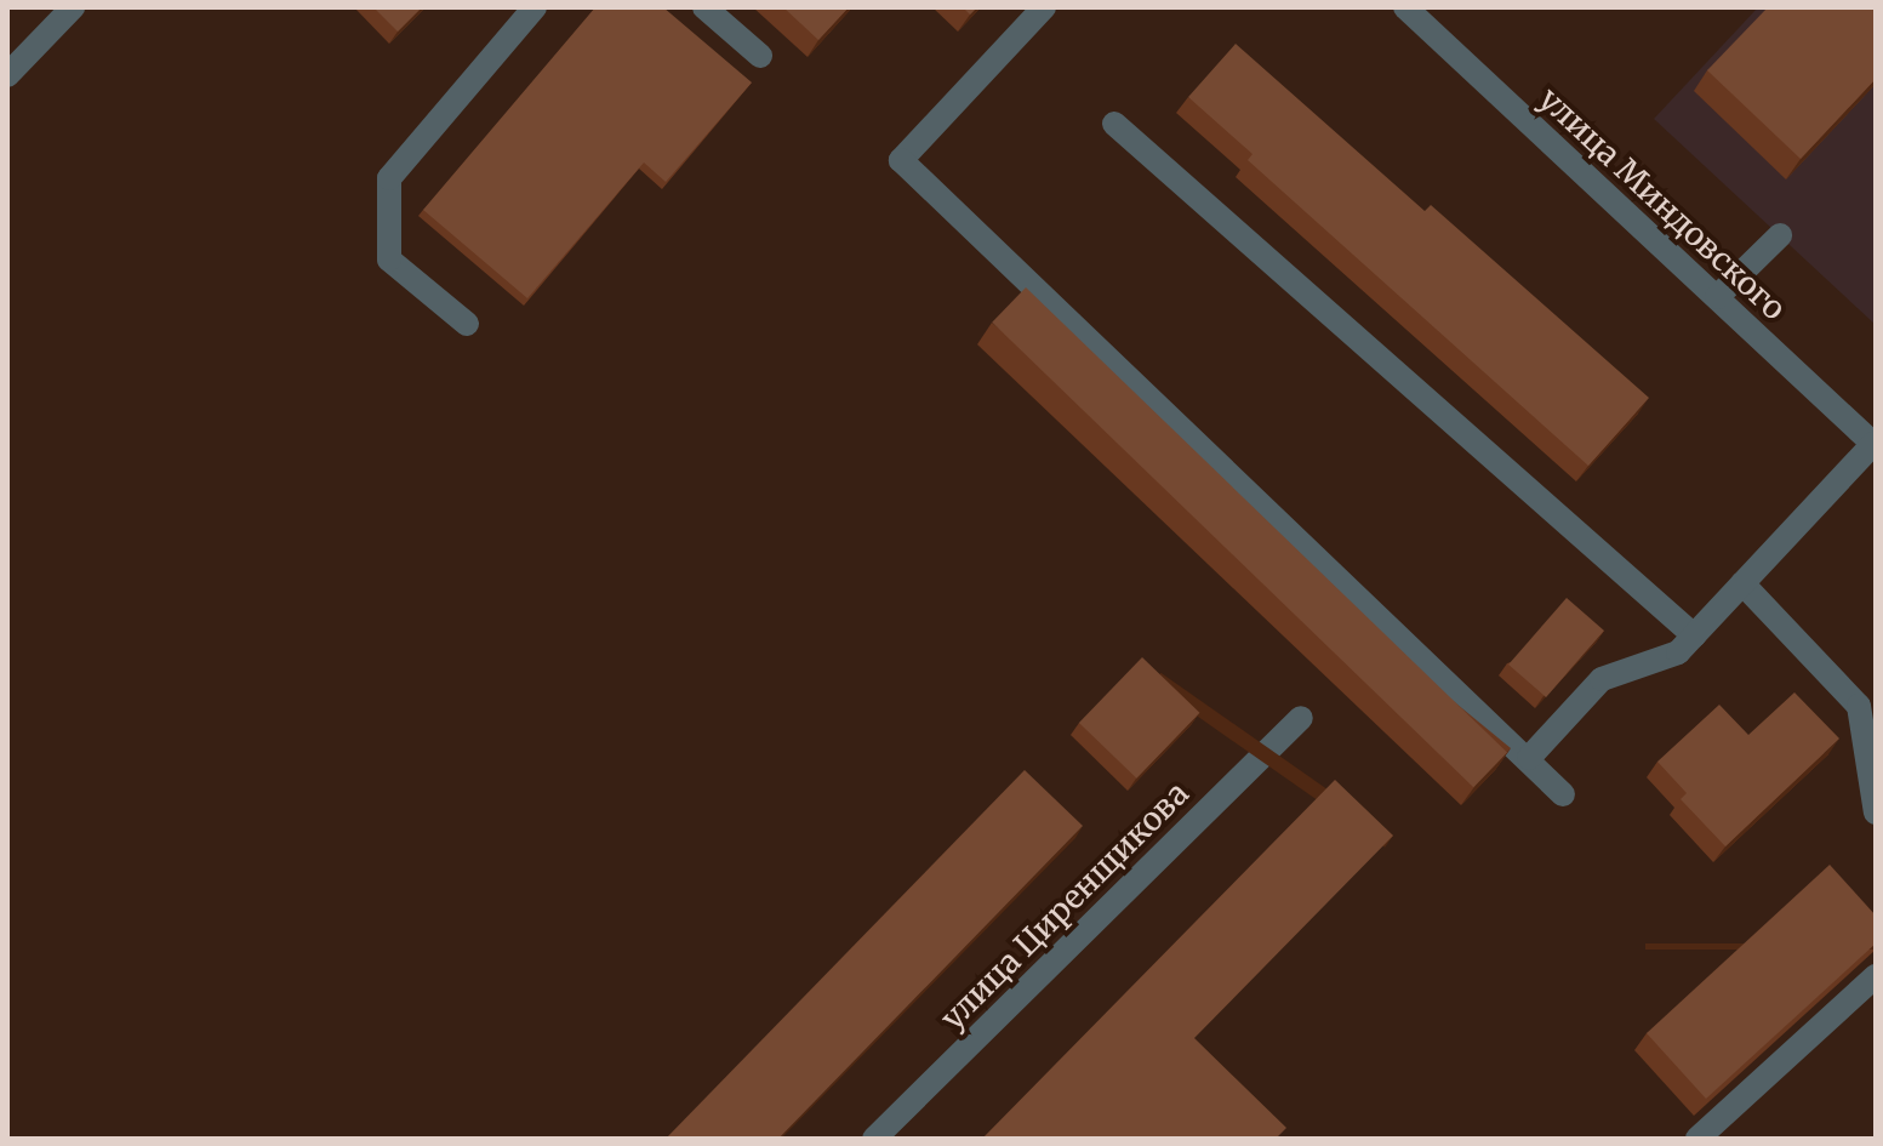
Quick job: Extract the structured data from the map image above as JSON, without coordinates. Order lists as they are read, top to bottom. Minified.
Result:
{"streets":{"street":["улица Миндовского","улица Циренщикова"]}}
